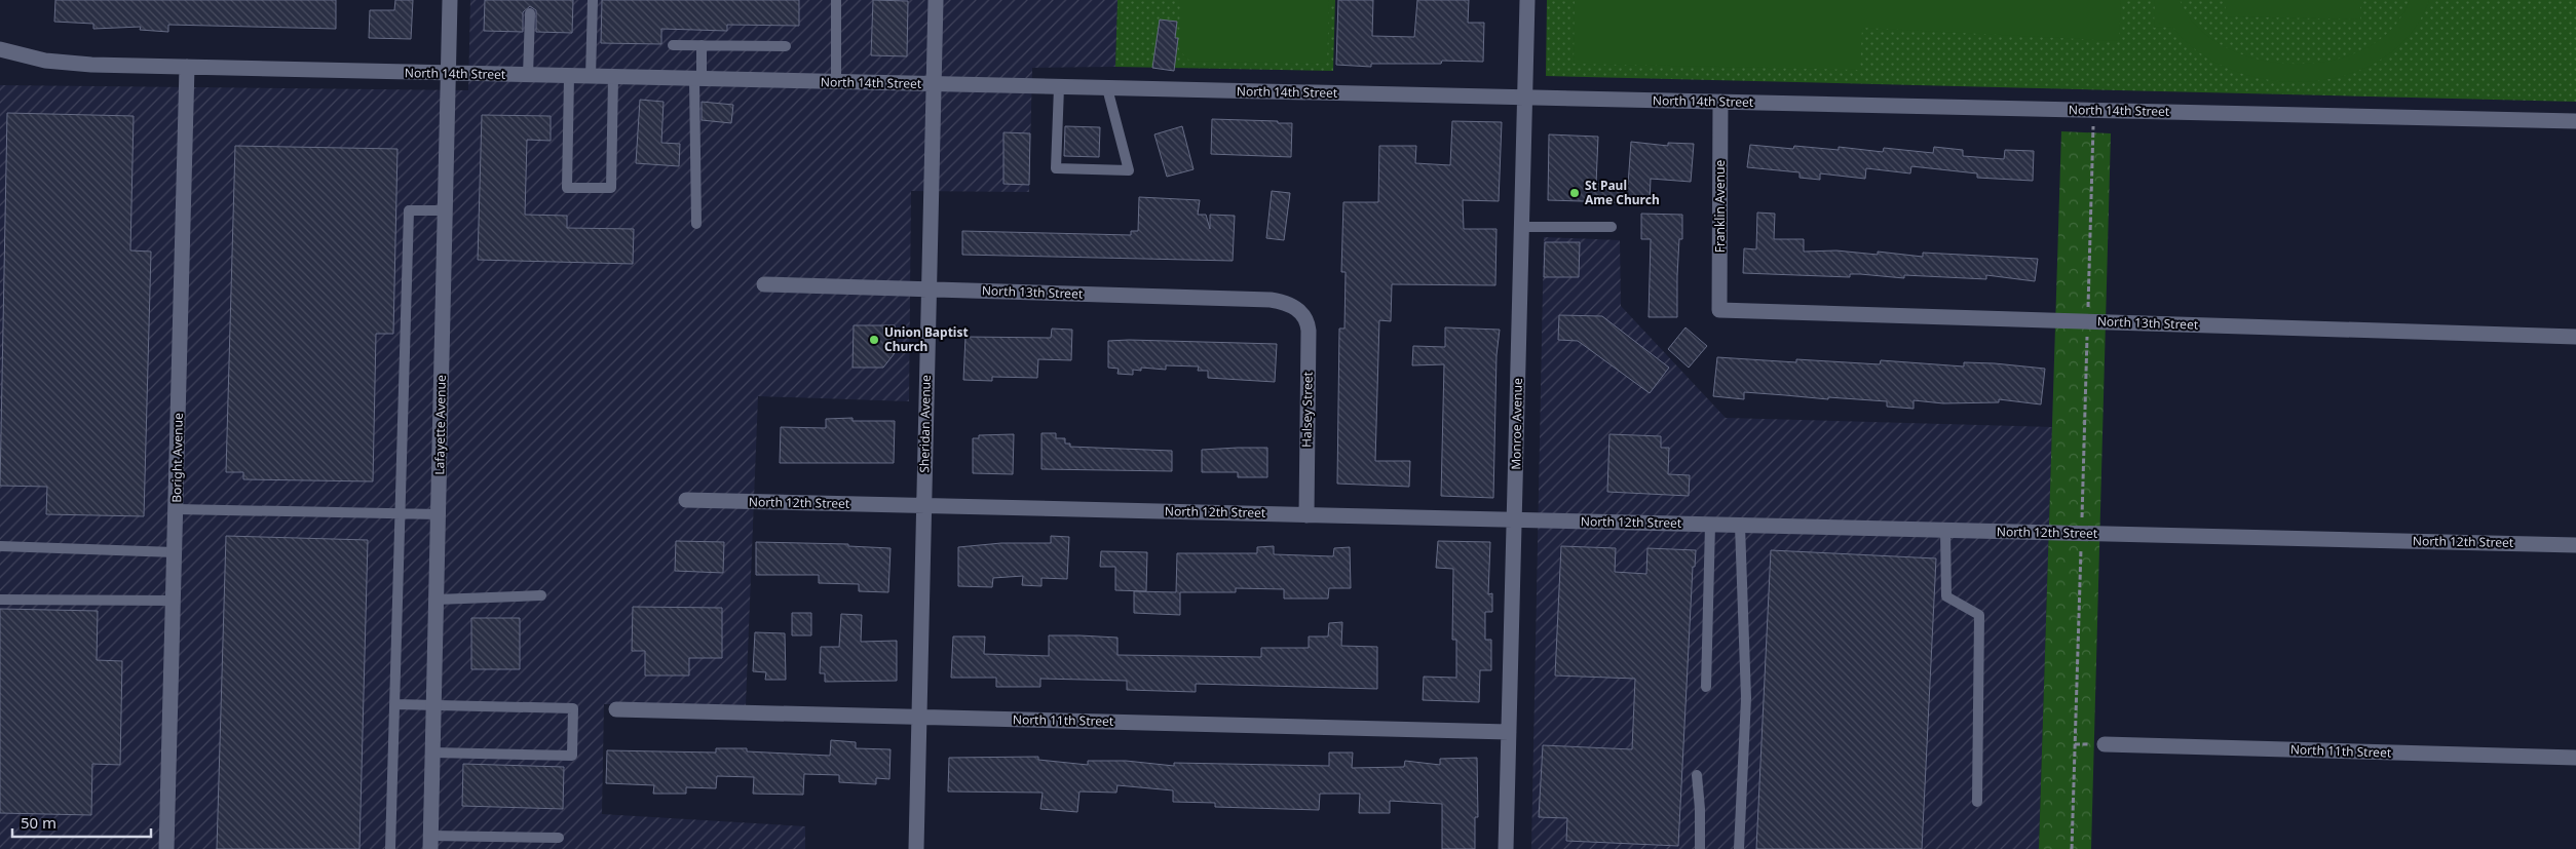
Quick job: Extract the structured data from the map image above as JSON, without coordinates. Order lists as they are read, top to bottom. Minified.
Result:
{"streets":{"street":["North 14th Street","Franklin Avenue","North 13th Street","Halsey Street","Sheridan Avenue","Monroe Avenue","Lafayette Avenue","Boright Avenue","North 12th Street","North 11th Street"]},"crossings":[["North 14th Street","Franklin Avenue"],["North 14th Street","Sheridan Avenue"],["North 14th Street","Monroe Avenue"],["North 14th Street","Lafayette Avenue"],["North 14th Street","Boright Avenue"],["Franklin Avenue","North 13th Street"],["North 13th Street","Halsey Street"],["North 13th Street","Sheridan Avenue"],["Halsey Street","North 12th Street"],["Sheridan Avenue","North 12th Street"],["Sheridan Avenue","North 11th Street"],["Monroe Avenue","North 12th Street"],["Monroe Avenue","North 11th Street"]],"places":["St Paul Ame Church","Union Baptist Church"],"scale_bar":"50 m"}
